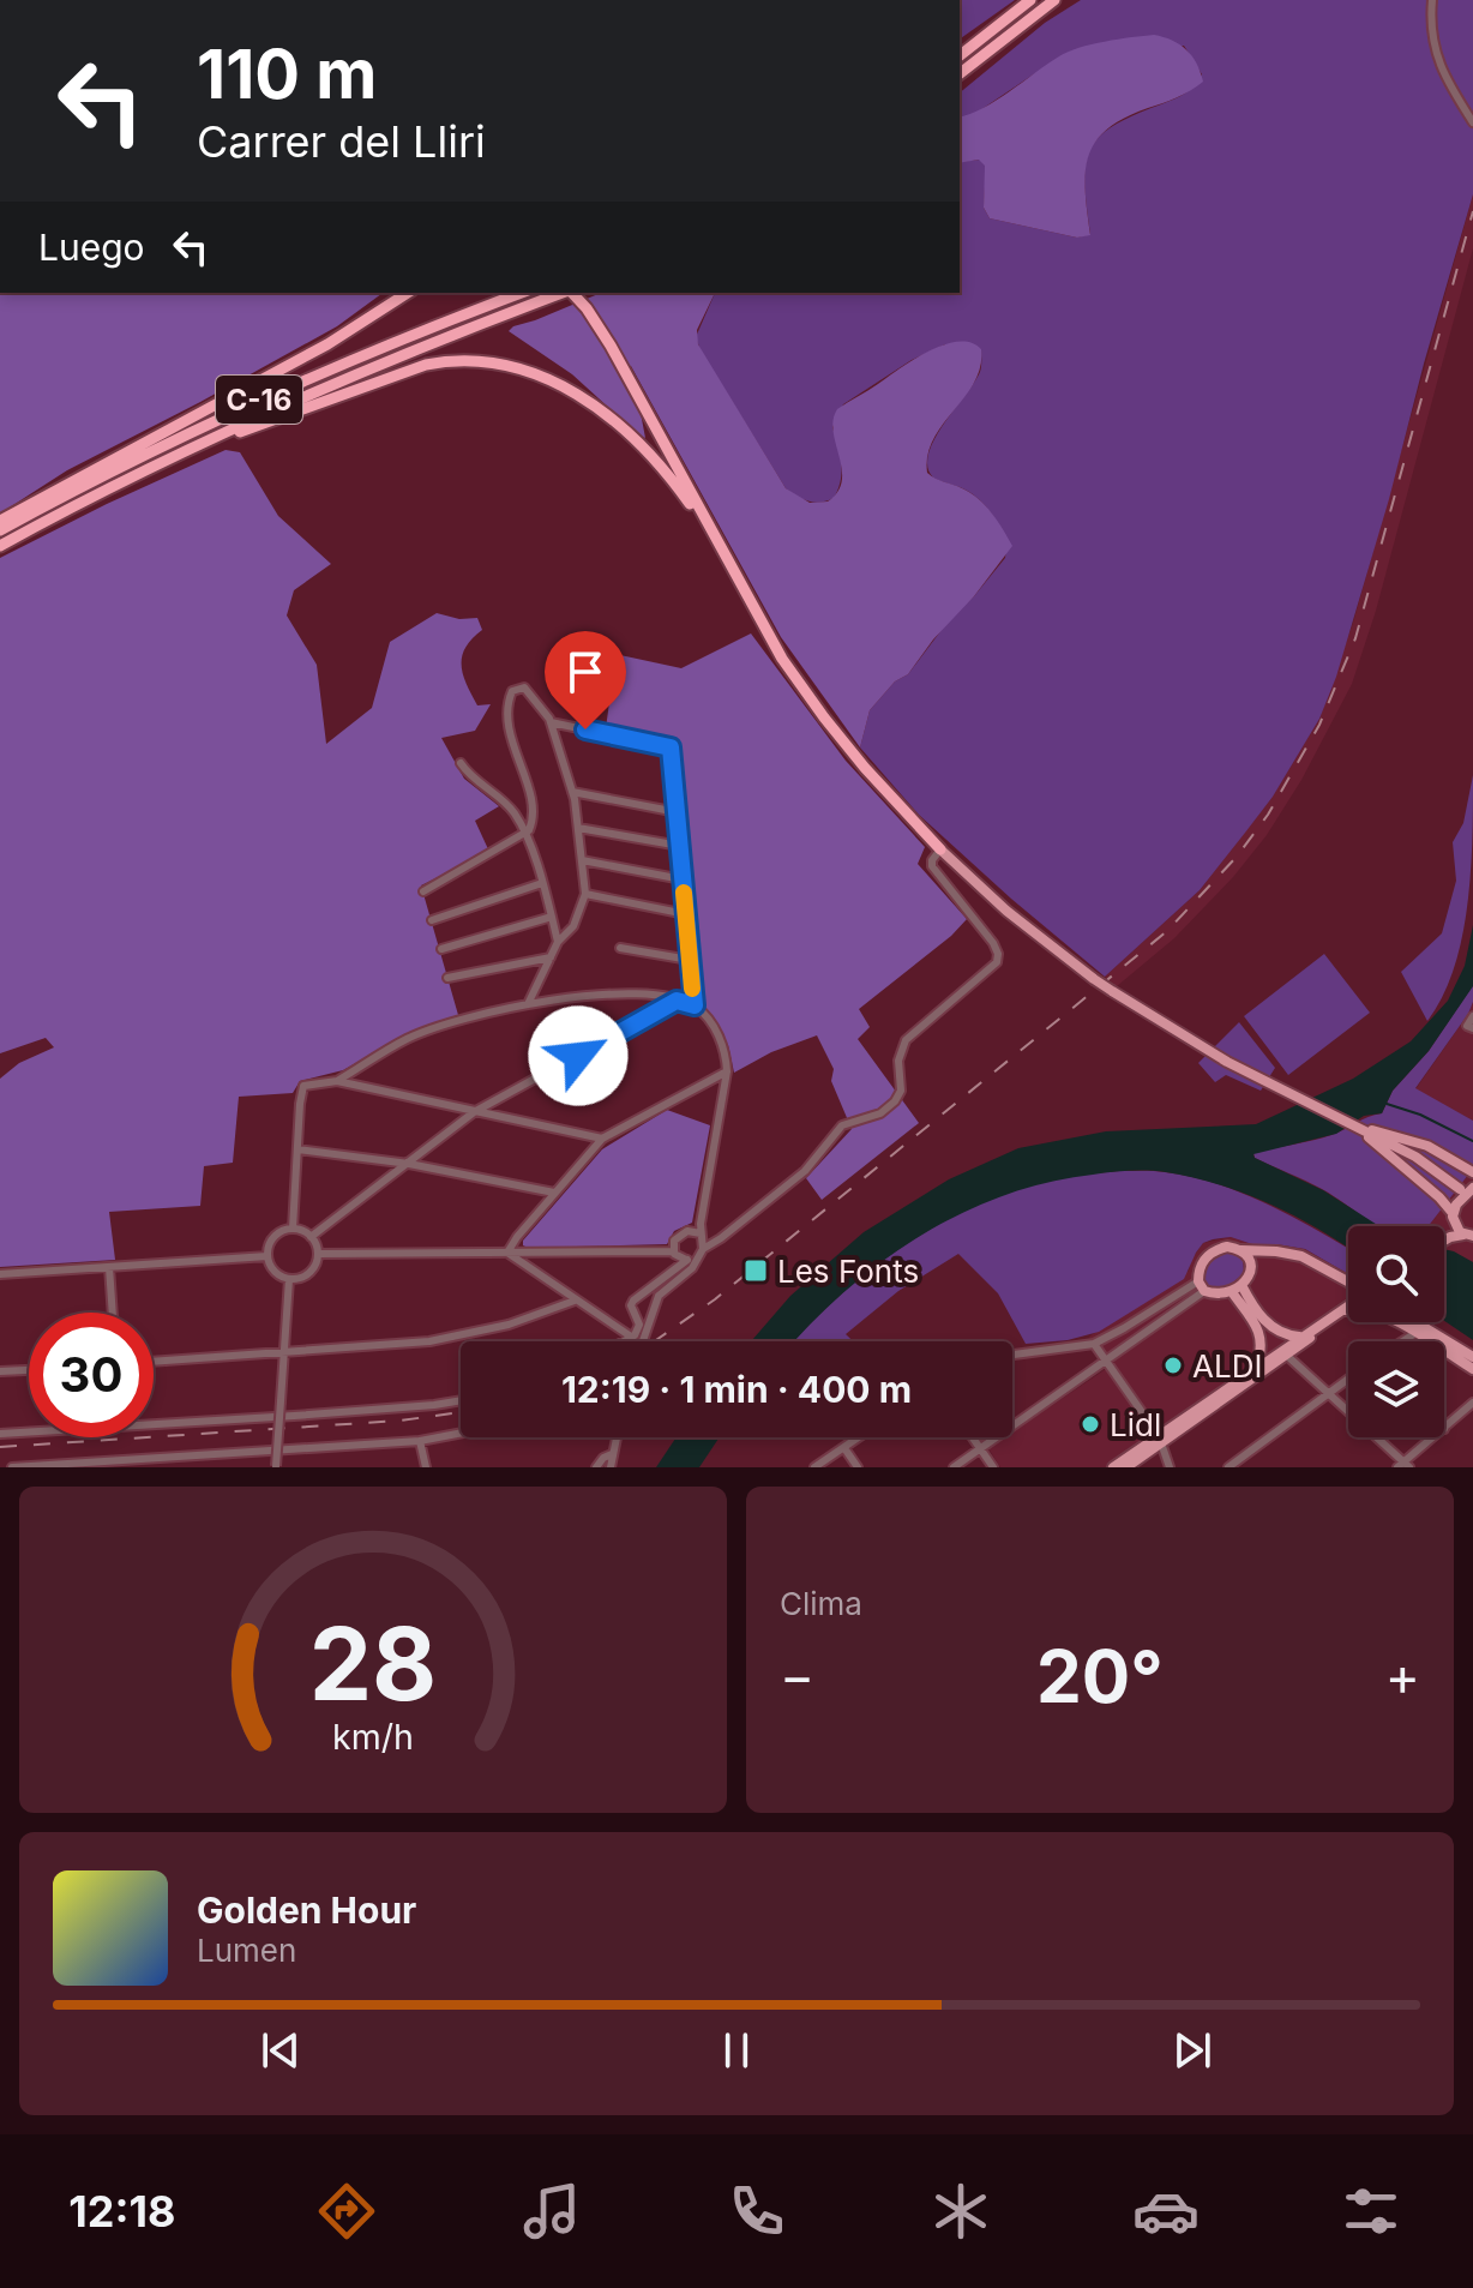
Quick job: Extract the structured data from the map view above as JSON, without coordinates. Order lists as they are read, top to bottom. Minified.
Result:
{"streets":{"highway":["C-16"]},"places":{"transit":["Les Fonts"],"other":["ALDI","Lidl"]},"page":{"turn":["110 m","Carrer del Lliri"],"then":"Luego","limit":"30","trip":"12:19 · 1 min · 400 m","tile":"Clima","heat":["−","20°","+"],"song":["Golden Hour","Lumen"],"tabs":"12:18","gauge":["28","km/h"]}}
